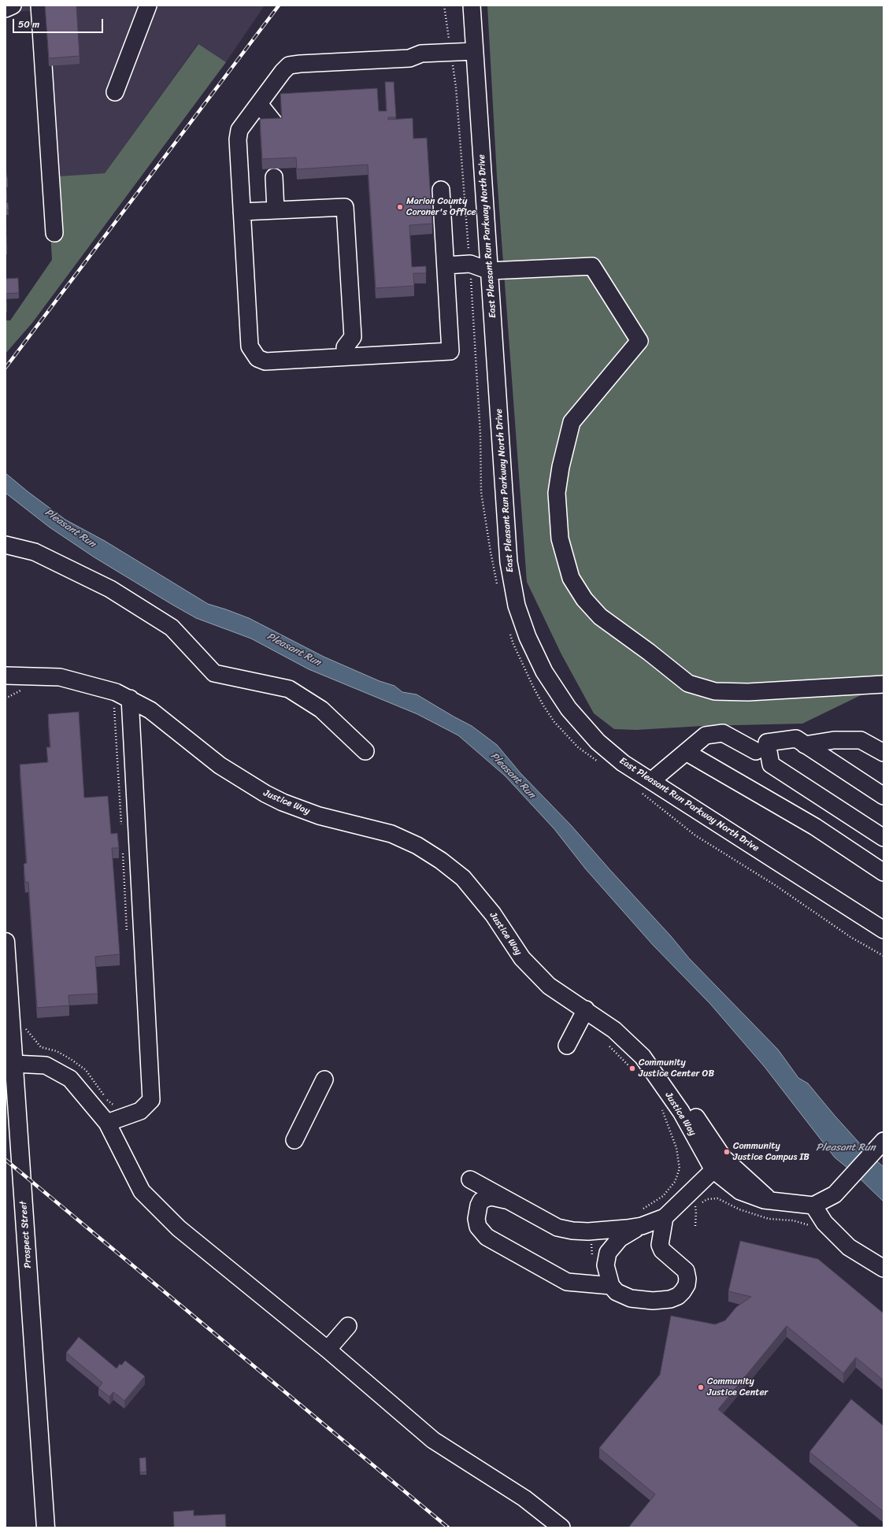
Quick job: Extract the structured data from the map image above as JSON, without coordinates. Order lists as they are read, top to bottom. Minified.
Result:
{"streets":{"main road":["Prospect Street"],"street":["East Pleasant Run Parkway North Drive","Justice Way"]},"water":["Pleasant Run"],"places":["Marion County Coroner's Office","Community Justice Center OB","Community Justice Campus IB","Community Justice Center"],"scale_bar":"50 m"}
